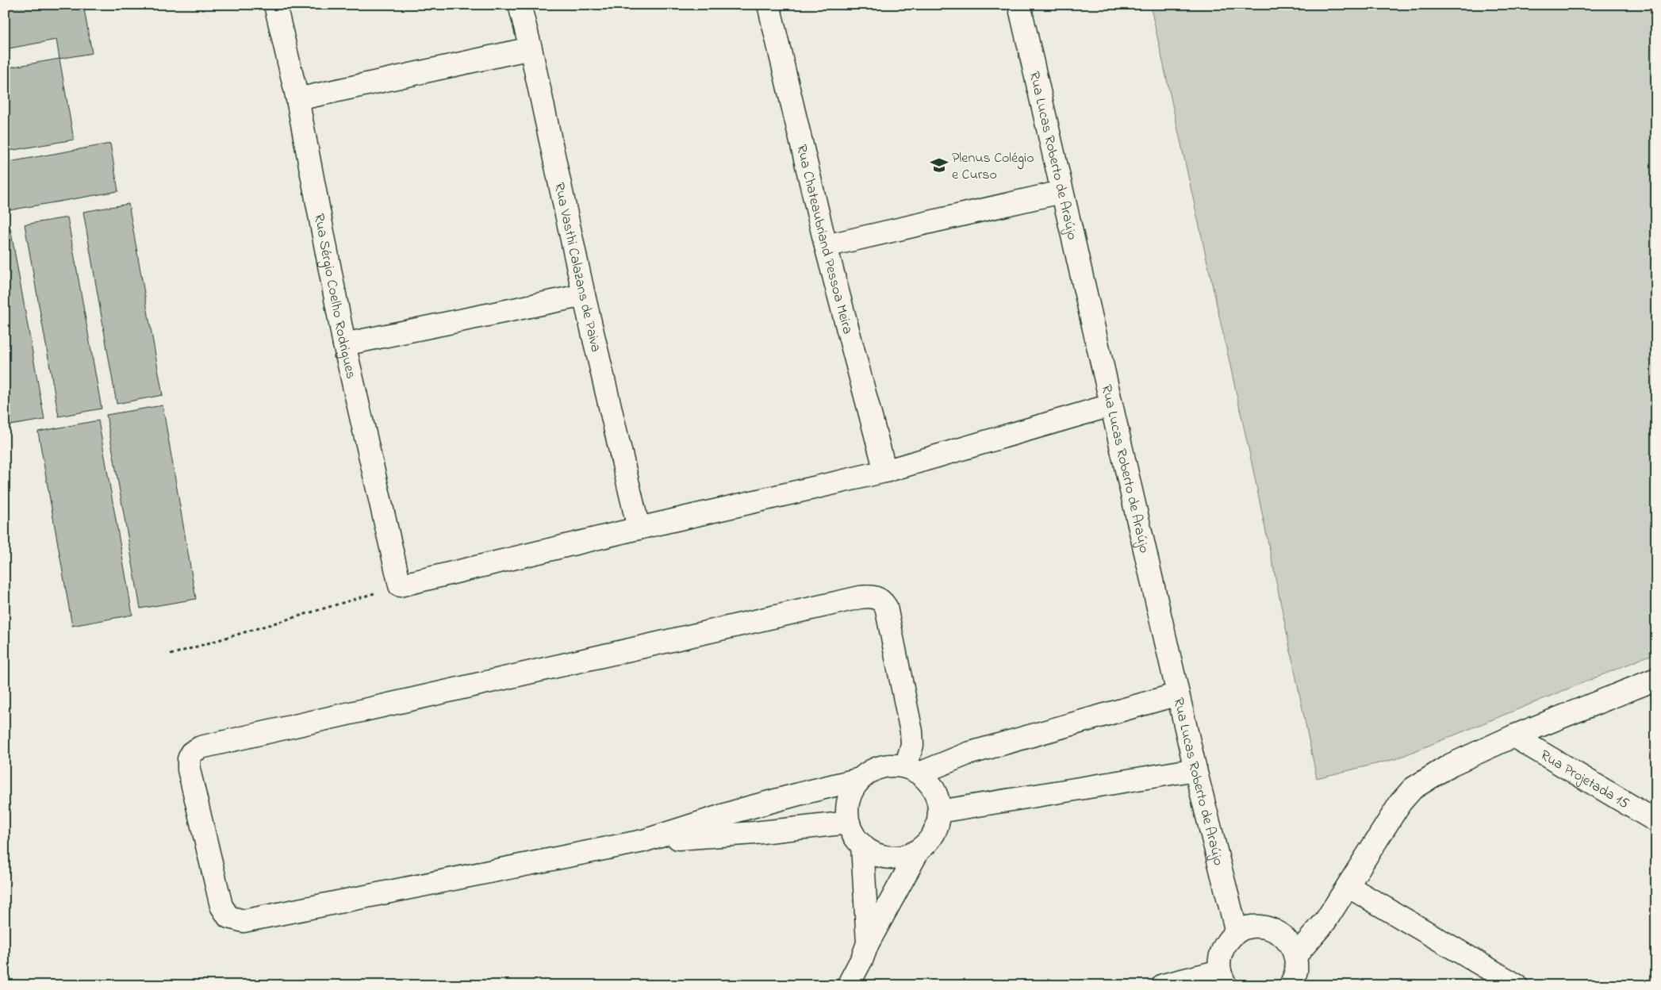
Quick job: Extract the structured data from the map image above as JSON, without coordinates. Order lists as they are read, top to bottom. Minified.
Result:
{"streets":{"street":["Rua Lucas Roberto de Araújo","Rua Chateaubriand Pessoa Meira","Rua Vasthi Calazans de Paiva","Rua Sérgio Coelho Rodrigues","Rua Projetada 15"]},"places":{"school or university":["Plenus Colégio e Curso"]}}
